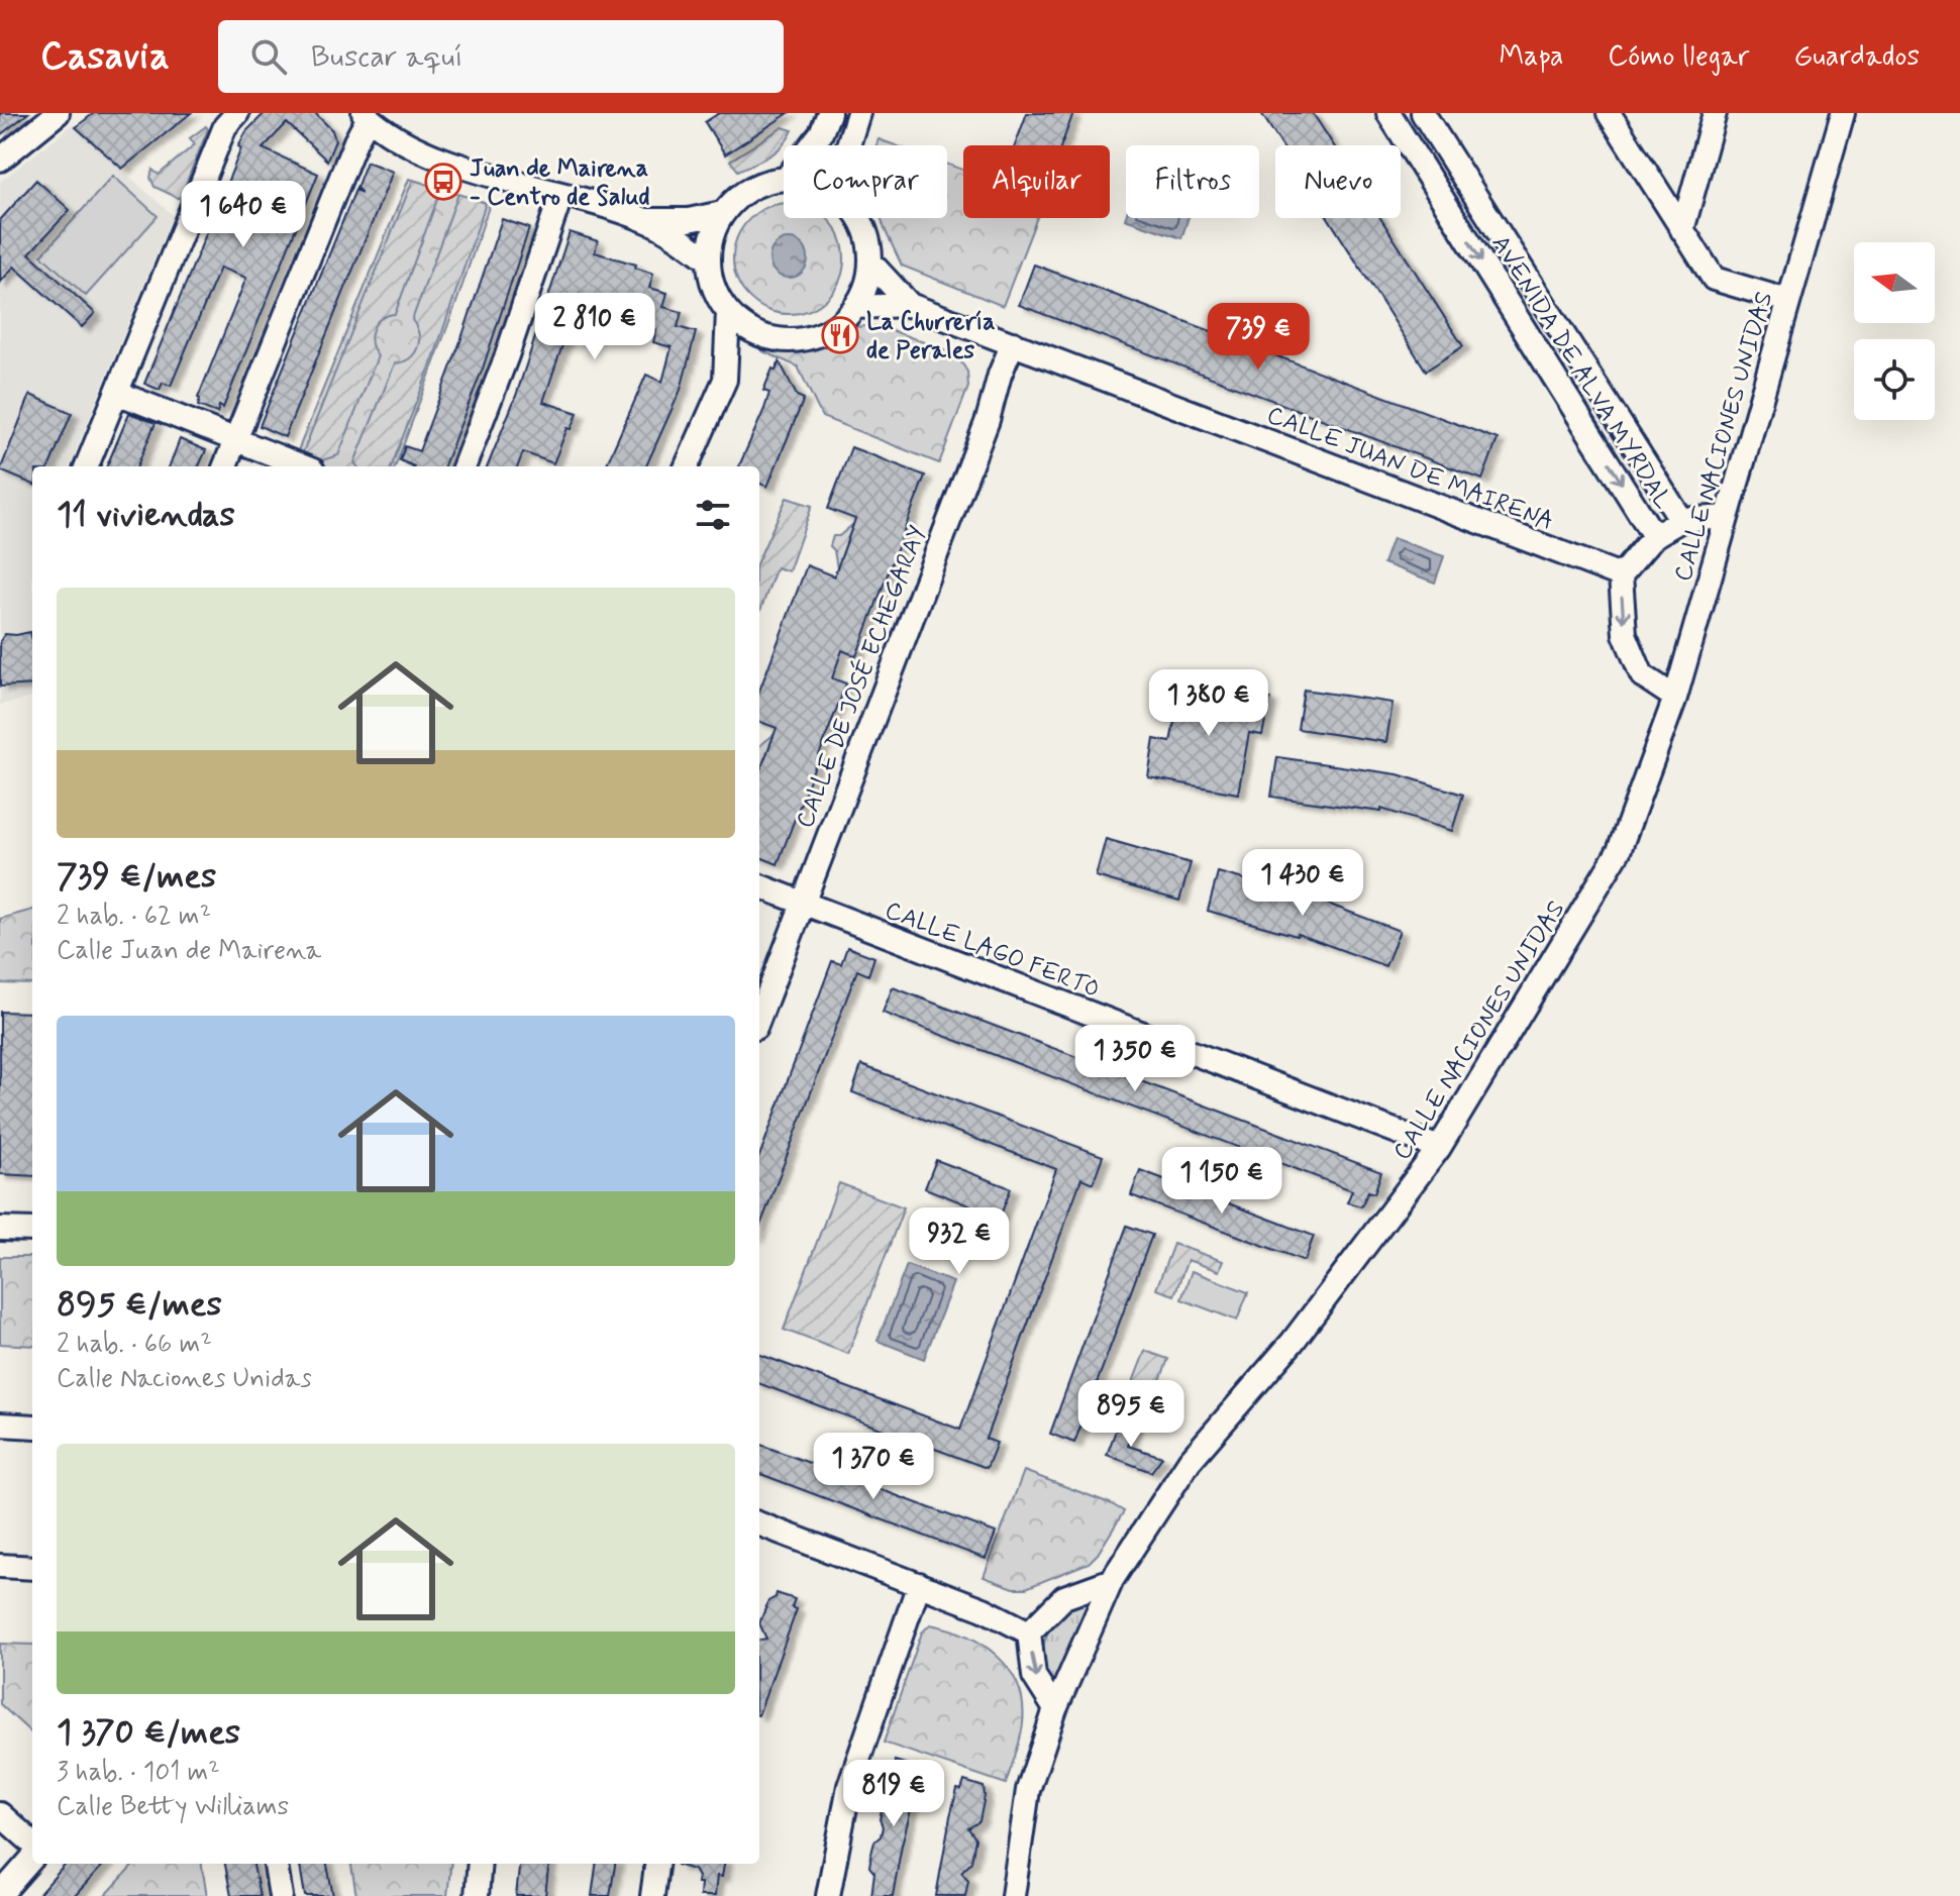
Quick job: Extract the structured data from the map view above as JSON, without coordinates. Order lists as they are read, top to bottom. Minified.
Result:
{"streets":{"street":["AVENIDA DE ALVA MYRDAL","CALLE NACIONES UNIDAS","CALLE JUAN DE MAIRENA","CALLE DE JOSÉ ECHEGARAY","CALLE LAGO FERTO"]},"crossings":[["CALLE NACIONES UNIDAS","CALLE LAGO FERTO"],["CALLE JUAN DE MAIRENA","CALLE DE JOSÉ ECHEGARAY"],["CALLE DE JOSÉ ECHEGARAY","CALLE LAGO FERTO"]],"places":{"bus stop":["Juan de Mairena - Centro de Salud"],"restaurant":["La Churrería de Perales"]},"north":"left","page":{"header":"Casavia","search":"Buscar aquí","nav":["Mapa","Cómo llegar","Guardados"],"chip":["Comprar","Alquilar","Filtros","Nuevo"],"price":["1 640 €","2 810 €","739 €","1 380 €","1 430 €","1 350 €","1 150 €","932 €","895 €","1 370 €","819 €"],"heading":"11 viviendas","list":[{"name":"739 €/mes","note":"2 hab. · 62 m² · Calle Juan de Mairena"},{"name":"895 €/mes","note":"2 hab. · 66 m² · Calle Naciones Unidas"},{"name":"1 370 €/mes","note":"3 hab. · 101 m² · Calle Betty Williams"}]}}
